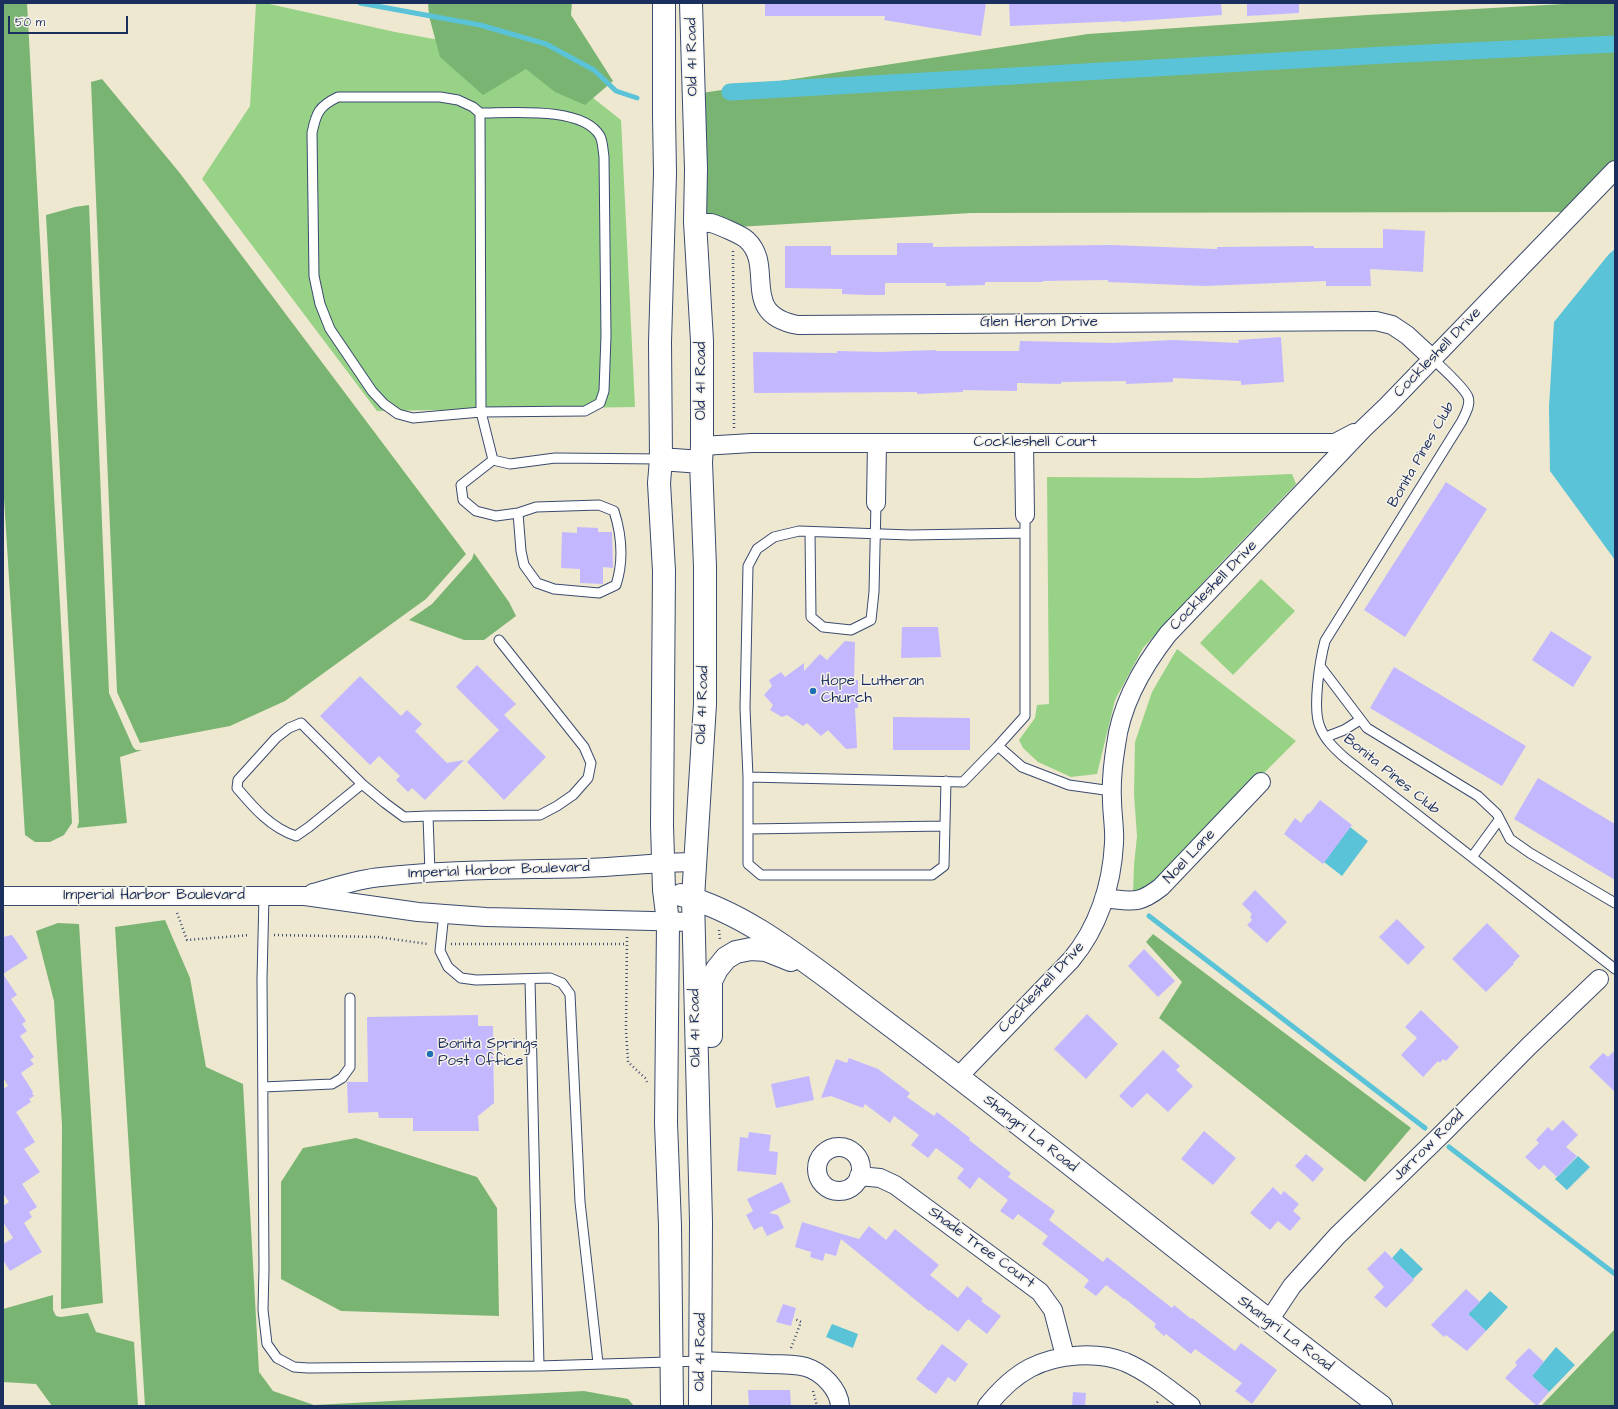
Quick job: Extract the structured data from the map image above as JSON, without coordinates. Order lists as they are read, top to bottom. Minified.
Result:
{"streets":{"street":["Old 41 Road","Glen Heron Drive","Cockleshell Drive","Cockleshell Court","Noel Lane","Imperial Harbor Boulevard","Shangri La Road","Jarrow Road","Shade Tree Court"],"lane":["Bonita Pines Club"]},"crossings":[["Old 41 Road","Glen Heron Drive"],["Old 41 Road","Cockleshell Court"],["Old 41 Road","Imperial Harbor Boulevard"],["Old 41 Road","Shangri La Road"],["Glen Heron Drive","Cockleshell Drive"],["Glen Heron Drive","Bonita Pines Club"],["Cockleshell Drive","Cockleshell Court"],["Cockleshell Drive","Bonita Pines Club"],["Cockleshell Drive","Noel Lane"],["Cockleshell Drive","Shangri La Road"],["Shangri La Road","Jarrow Road"]],"places":["Hope Lutheran Church","Bonita Springs Post Office"],"scale_bar":"50 m"}
